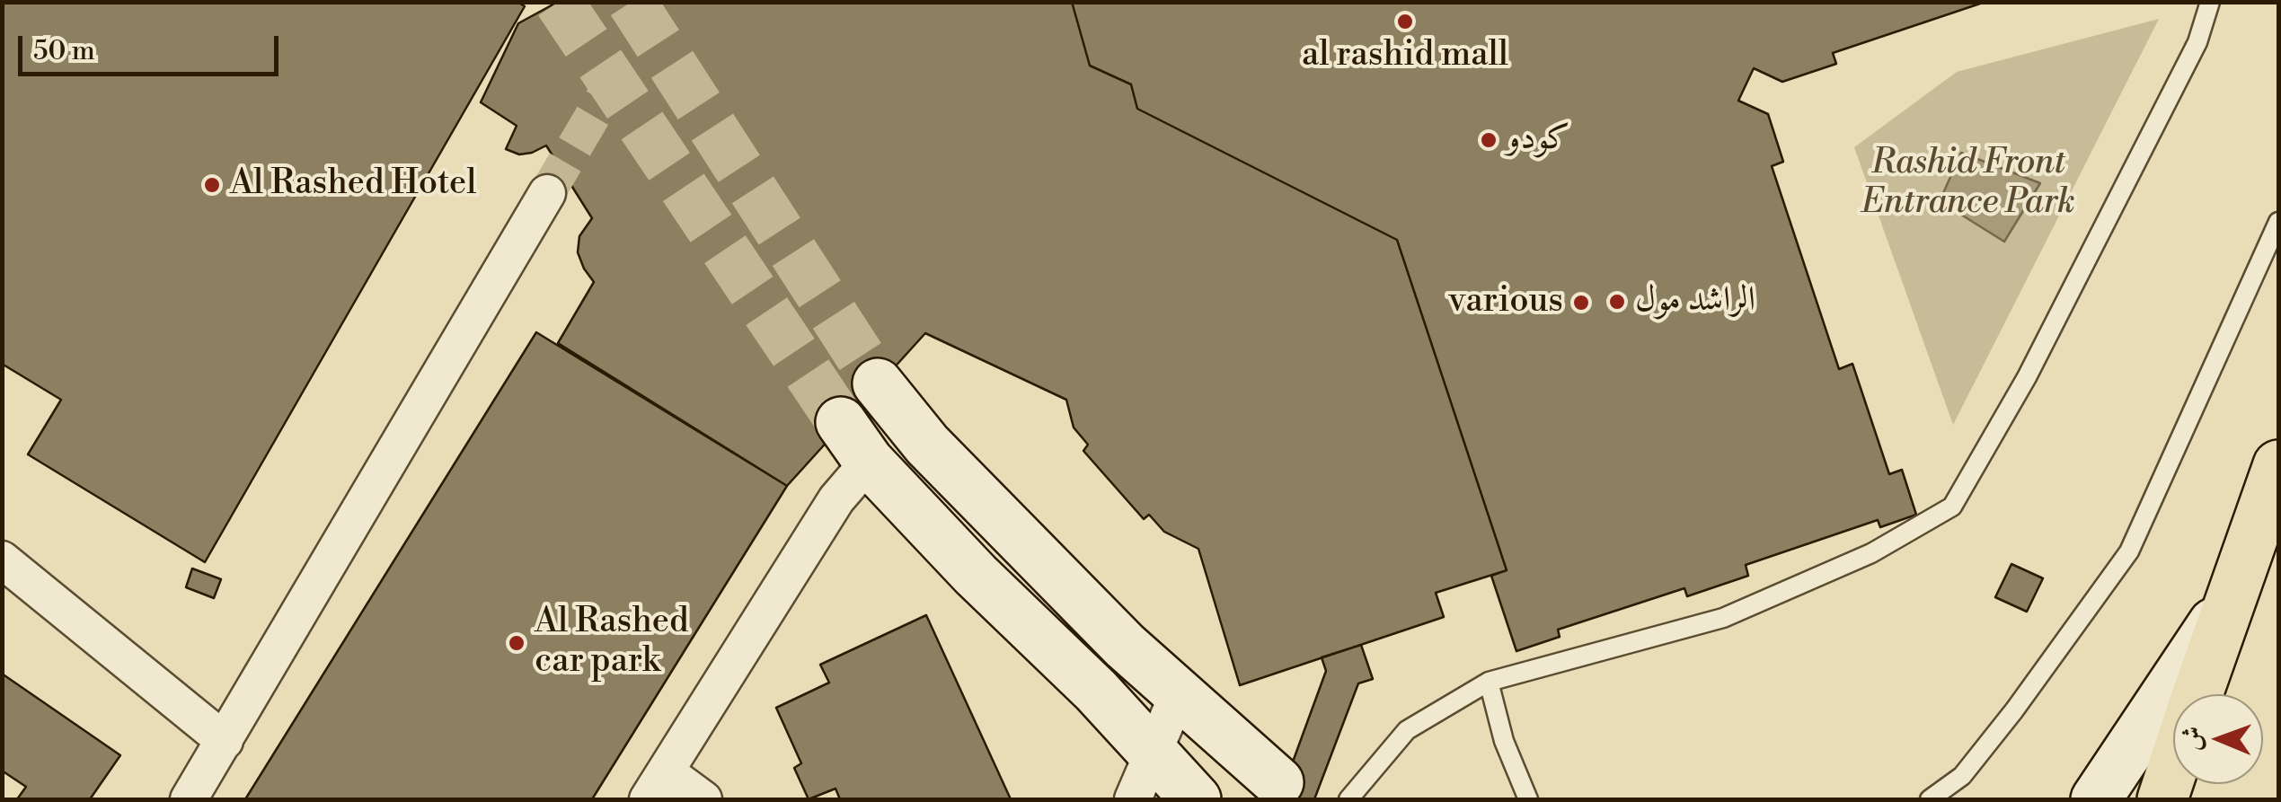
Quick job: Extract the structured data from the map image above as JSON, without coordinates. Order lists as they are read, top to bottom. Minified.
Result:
{"parks":["Rashid Front Entrance Park"],"places":["al rashid mall","كودو","Al Rashed Hotel","الراشد مول","various","Al Rashed car park"],"scale_bar":"50 m","north":"left"}
